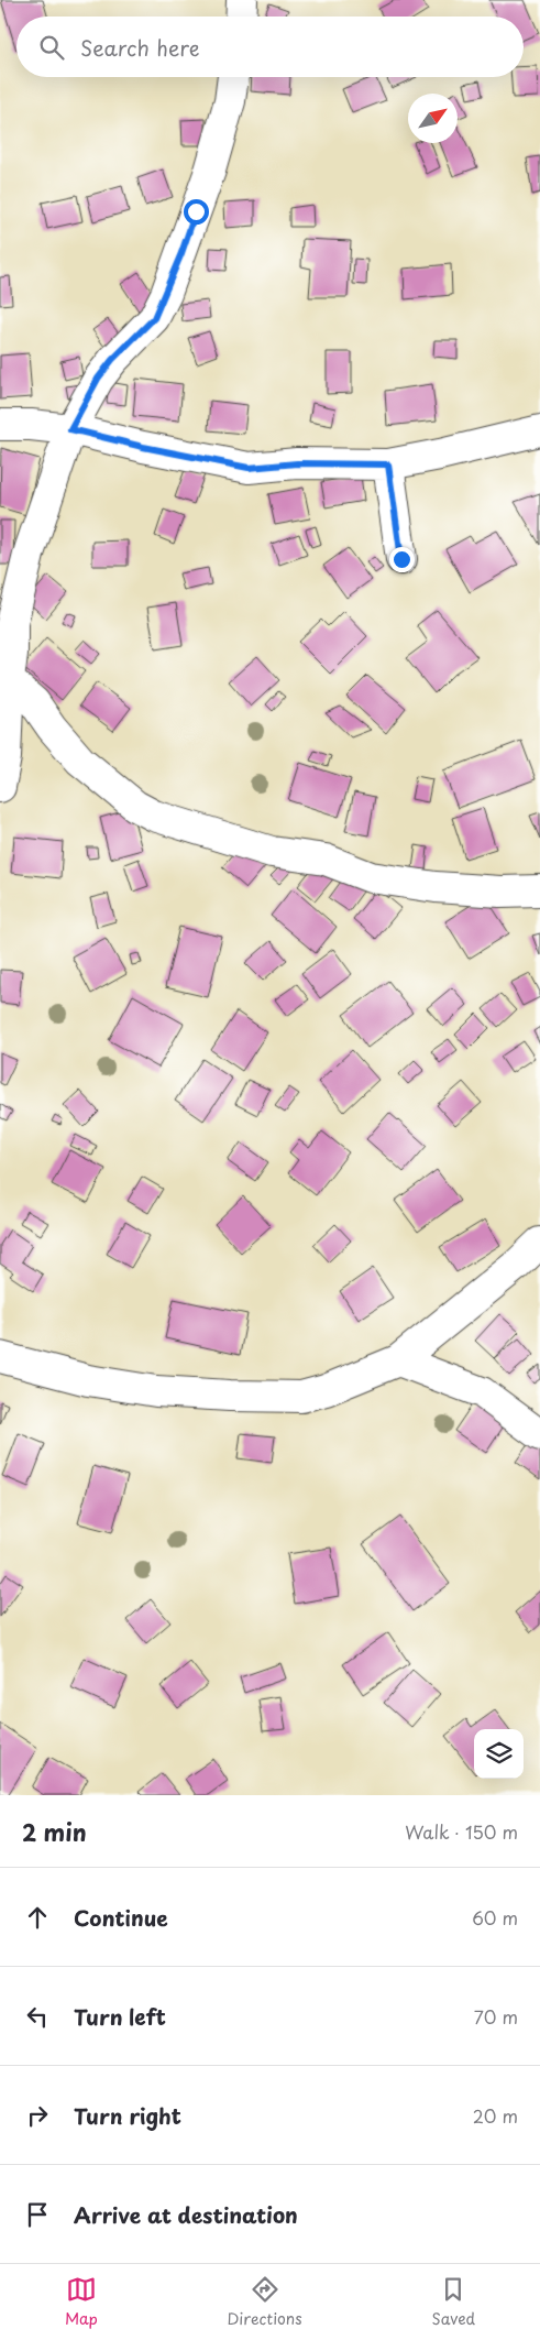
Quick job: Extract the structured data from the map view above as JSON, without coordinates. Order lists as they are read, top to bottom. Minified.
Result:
{"north":"top right","page":{"search":"Search here","heading":["2 min","Walk · 150 m"],"list":[["Continue","60 m"],["Turn left","70 m"],["Turn right","20 m"],"Arrive at destination"],"nav":["Map","Directions","Saved"]}}
